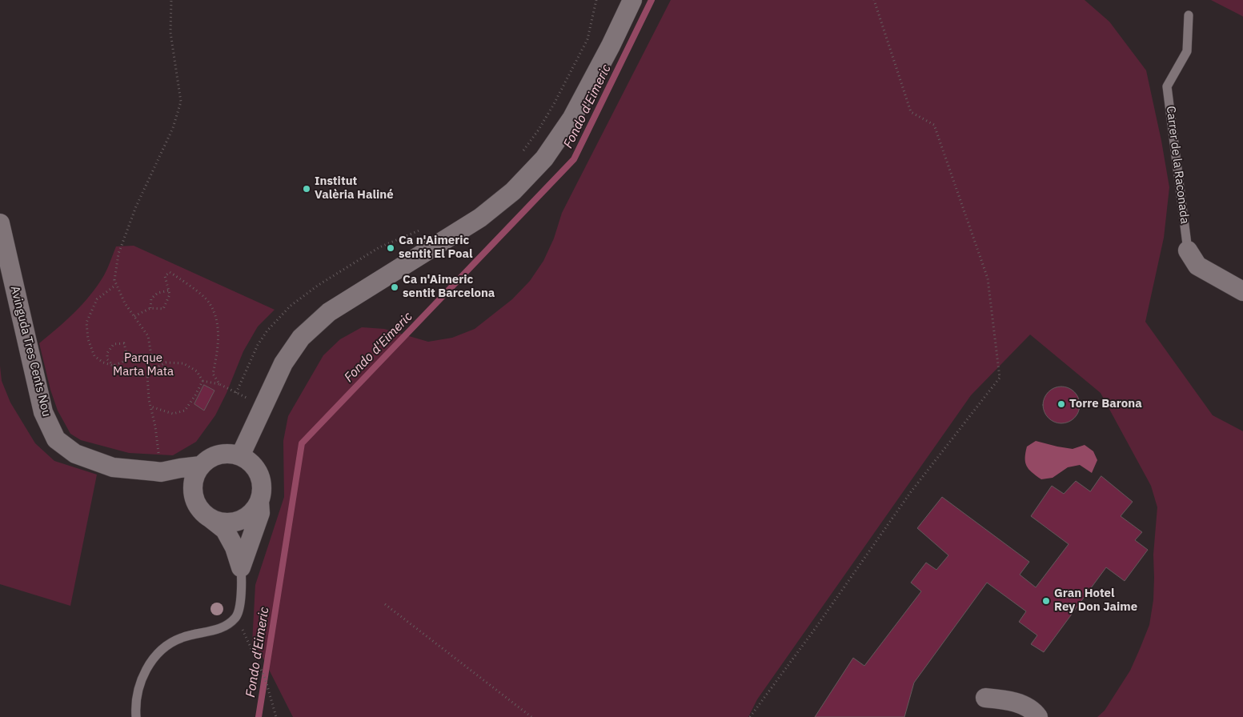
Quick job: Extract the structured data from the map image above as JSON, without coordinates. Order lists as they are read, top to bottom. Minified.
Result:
{"streets":{"street":["Carrer de la Raconada","Avinguda Tres Cents Nou"]},"water":["Fondo d'Eimeric"],"parks":["Parque Marta Mata"],"places":["Institut Valèria Haliné","Ca n'Aimeric sentit El Poal","Ca n'Aimeric sentit Barcelona","Torre Barona","Gran Hotel Rey Don Jaime"]}
